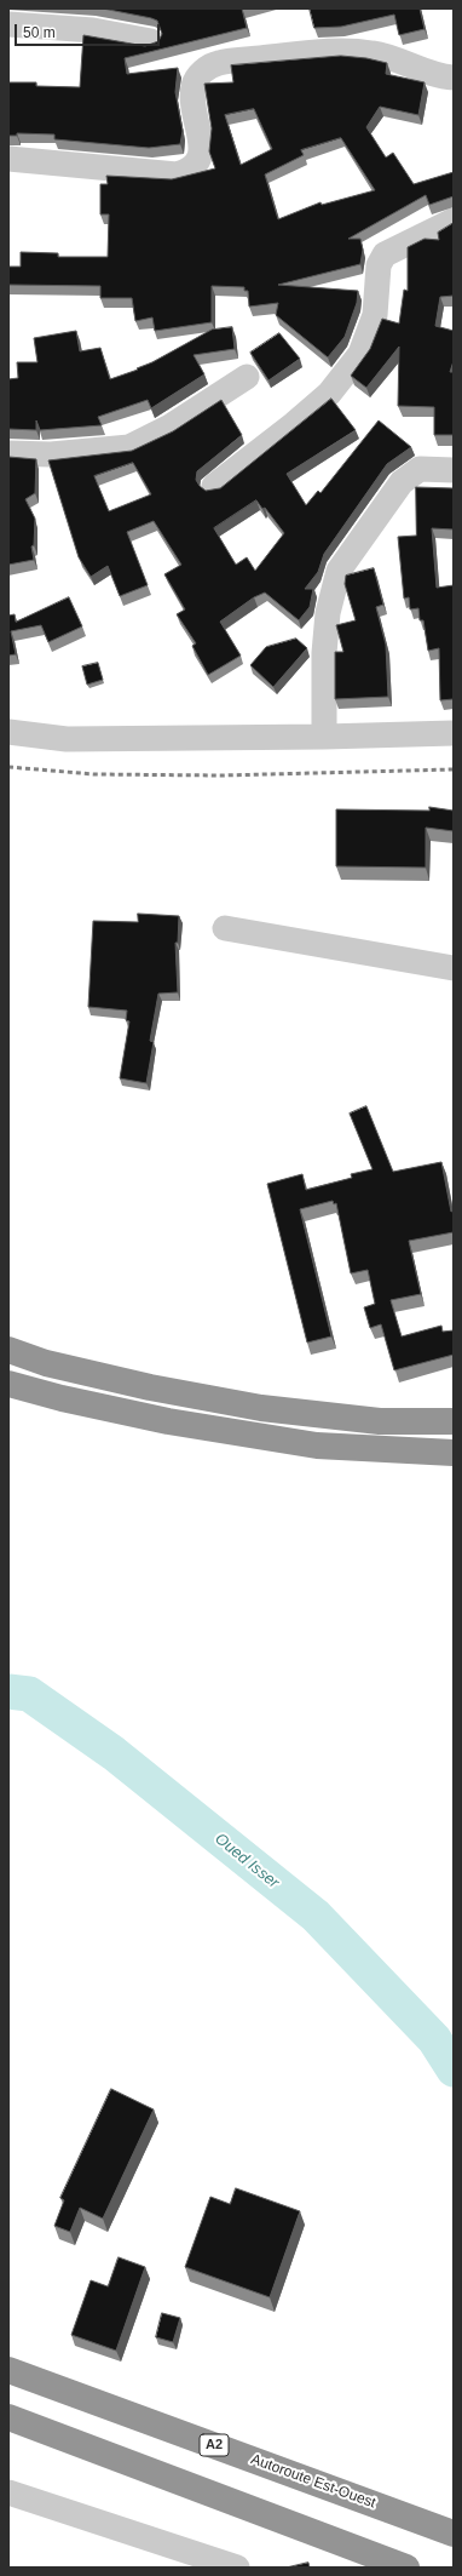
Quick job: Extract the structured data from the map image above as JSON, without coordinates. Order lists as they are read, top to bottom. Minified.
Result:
{"streets":{"highway":["A2","Autoroute Est-Ouest"]},"water":["Oued Isser"],"scale_bar":"50 m"}
